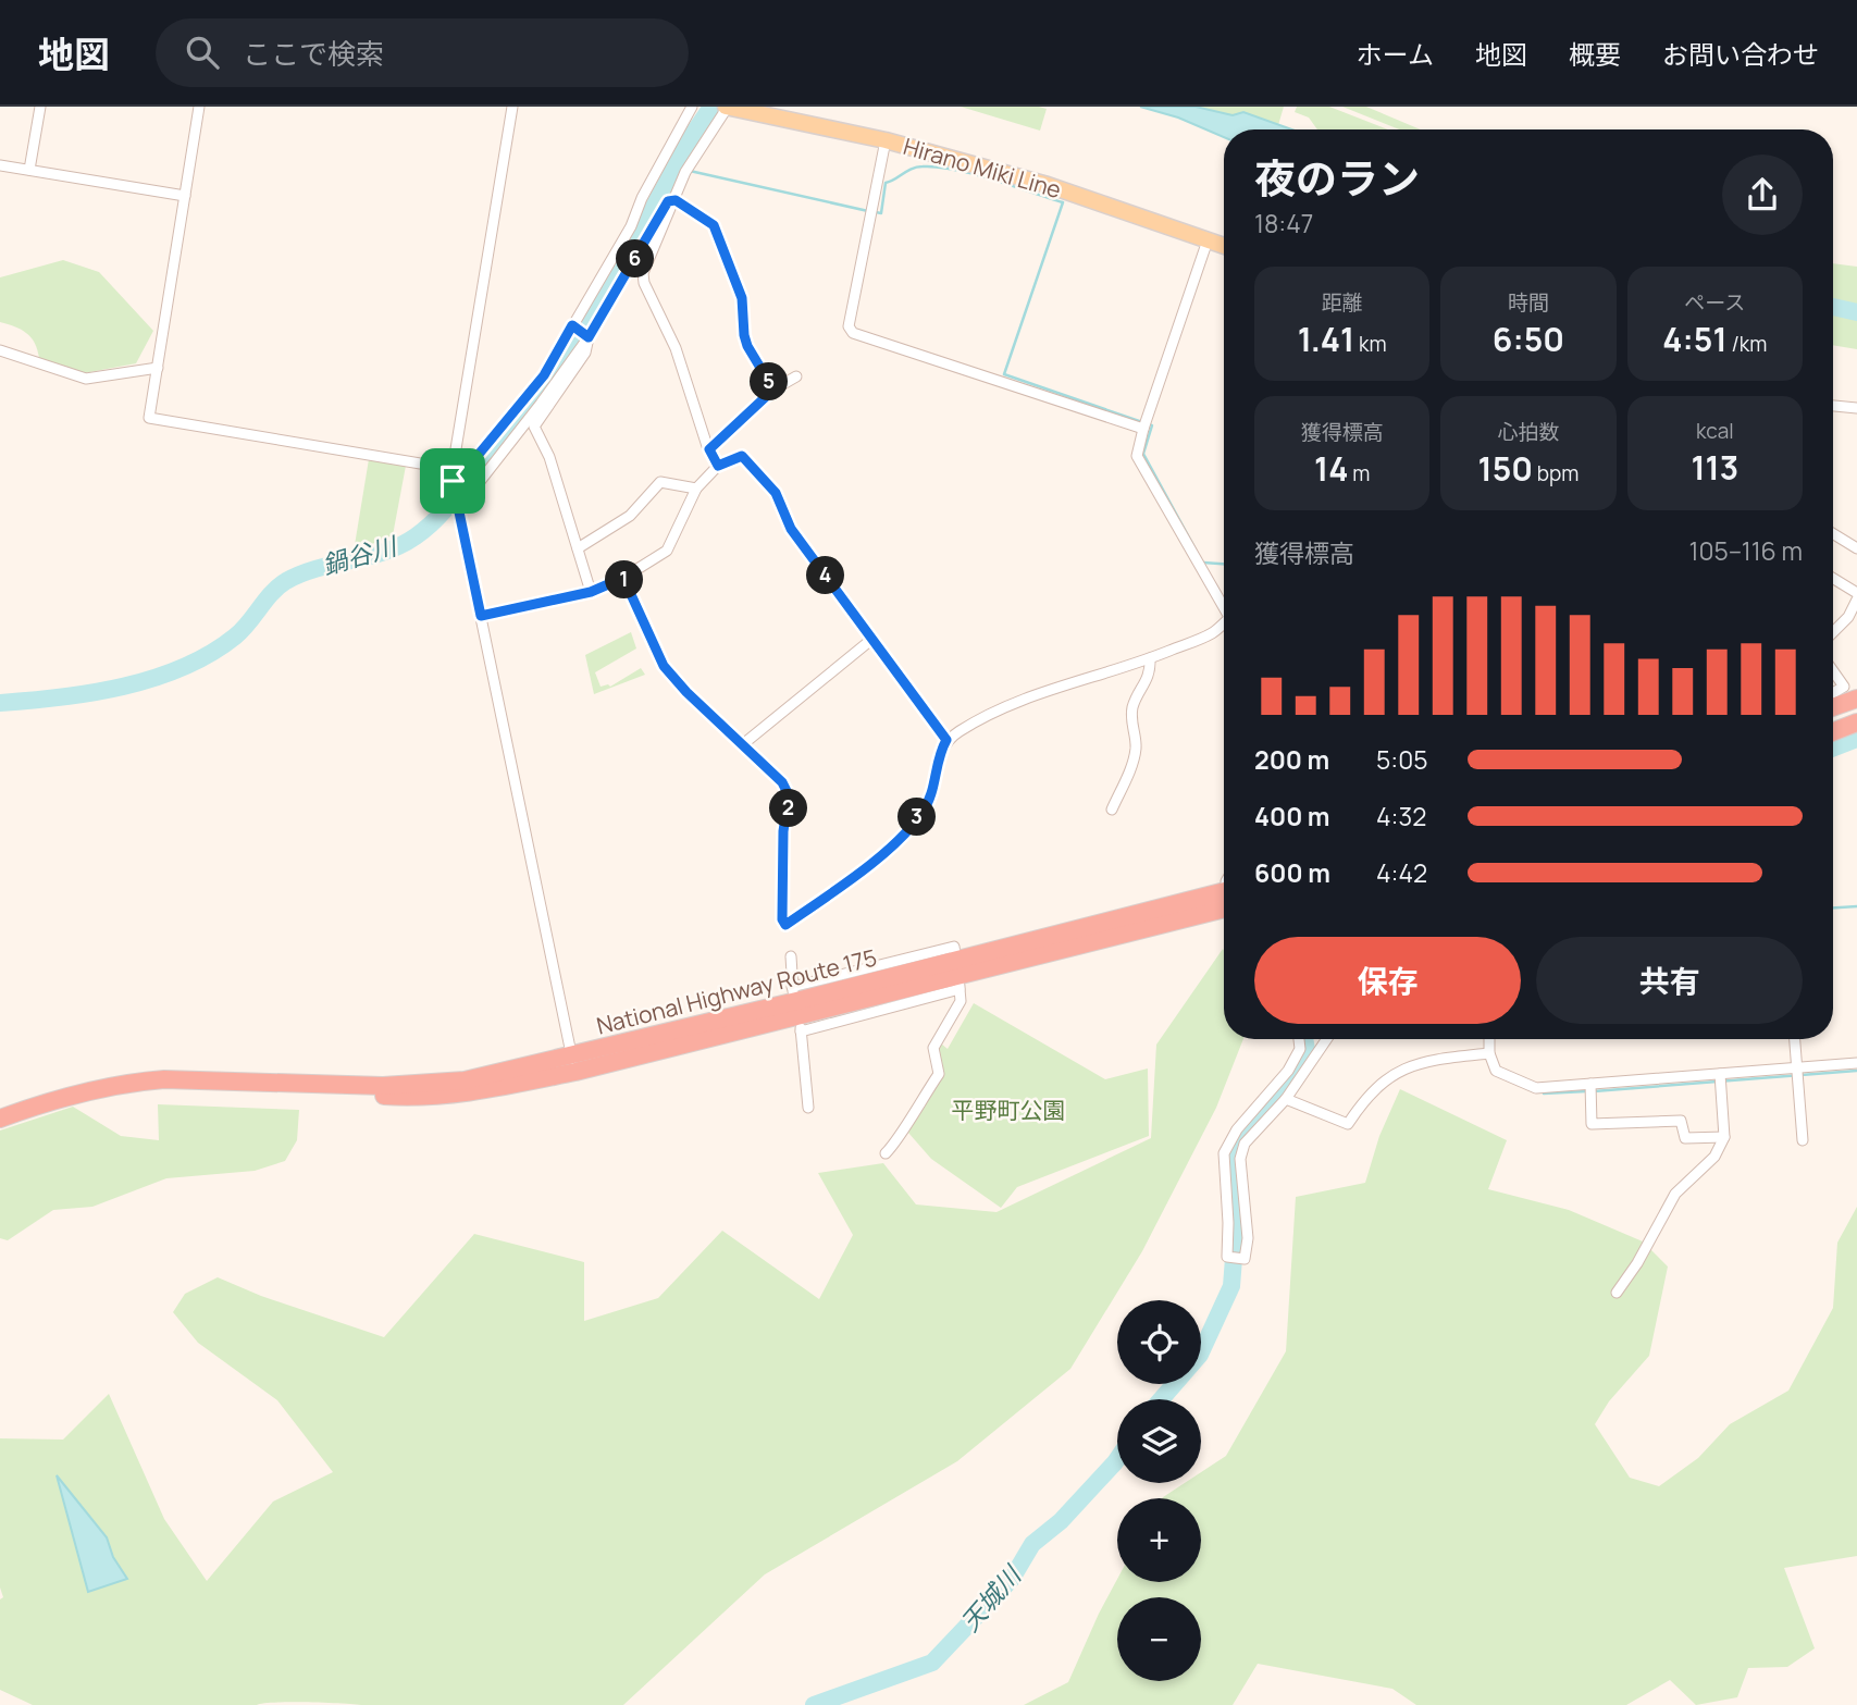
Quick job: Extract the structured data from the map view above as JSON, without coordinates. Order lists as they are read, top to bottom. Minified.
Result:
{"streets":{"highway":["National Highway Route 175"],"main road":["Hirano Miki Line"]},"water":["鍋谷川","天城川"],"parks":["平野町公園"],"page":{"header":"地図","search":"ここで検索","nav":["ホーム","地図","概要","お問い合わせ"],"heading":["夜のラン","18:47"],"pins":["6","5","4","1","2","3"],"stats":[["距離","1.41 km"],["時間","6:50"],["ペース","4:51 /km"],["獲得標高","14 m"],["心拍数","150 bpm"],["kcal","113"]],"chart":["獲得標高","105–116 m"],"list":[{"name":"200 m","note":"5:05"},{"name":"400 m","note":"4:32"},{"name":"600 m","note":"4:42"}],"buttons":["保存","共有"],"map_buttons":["+","−"]}}
